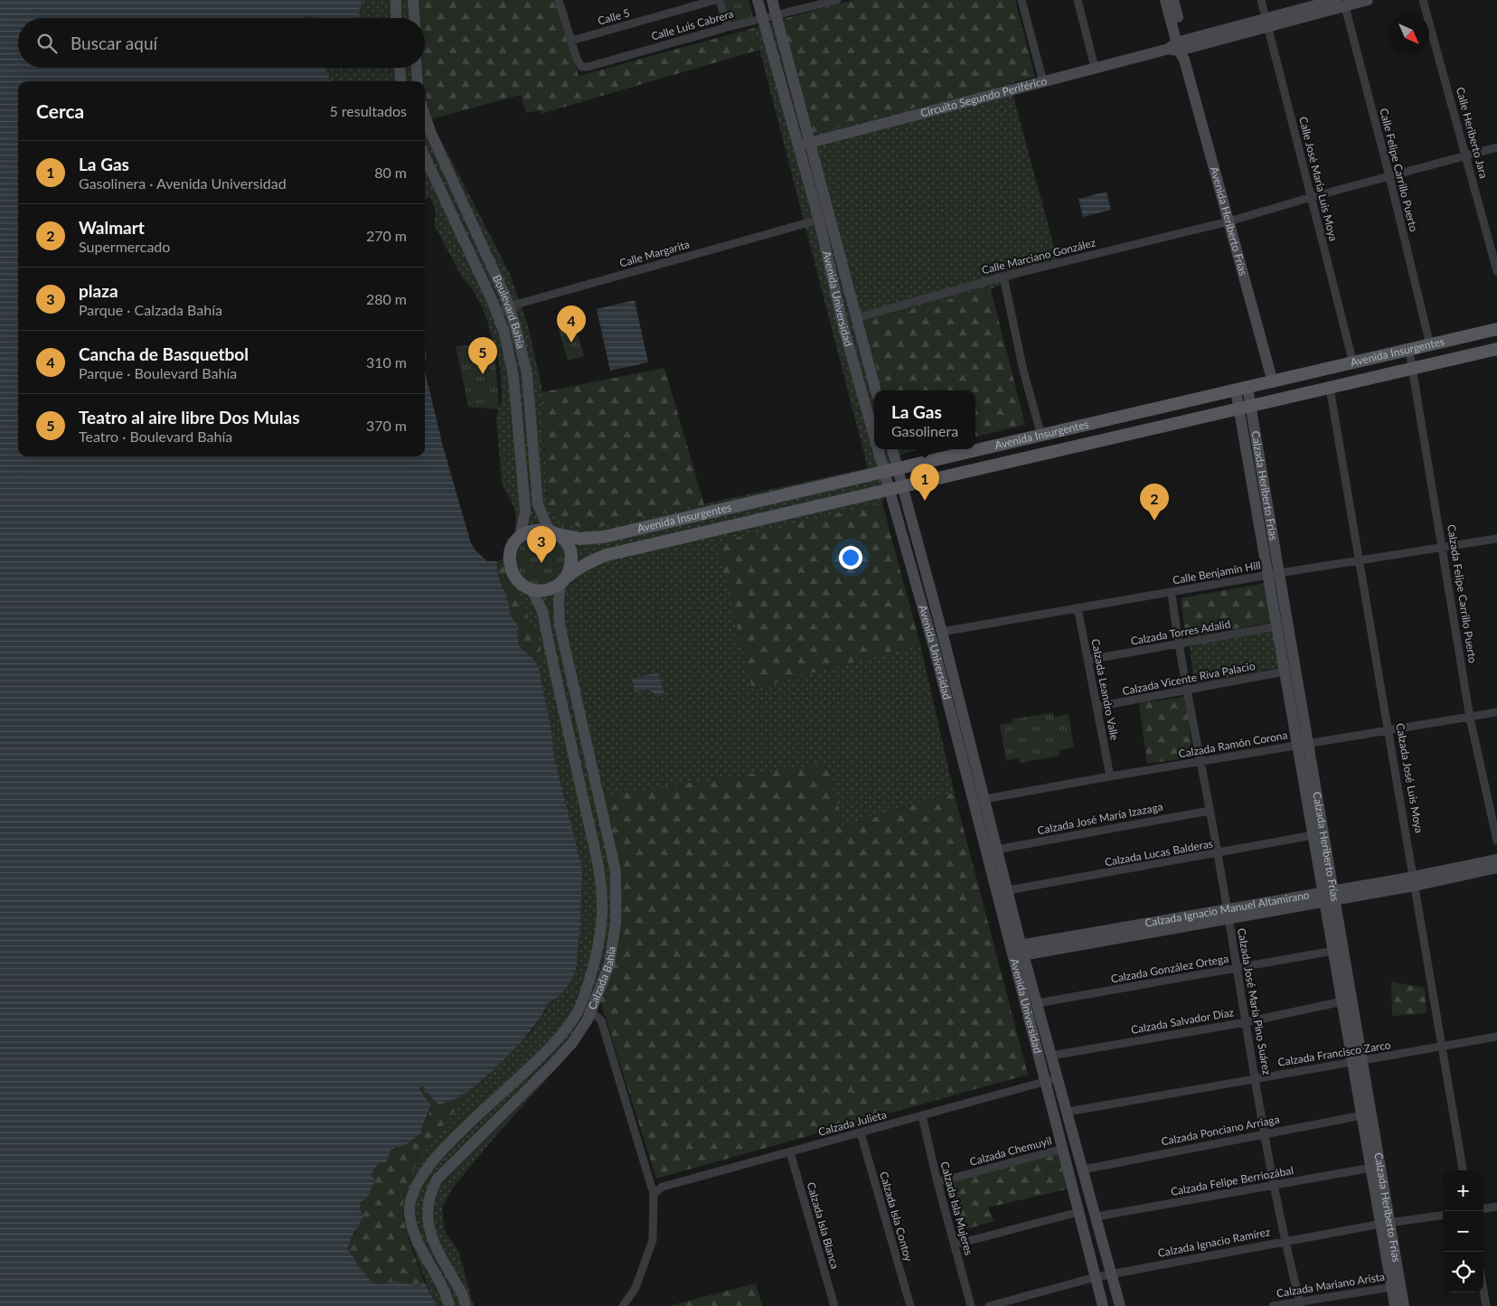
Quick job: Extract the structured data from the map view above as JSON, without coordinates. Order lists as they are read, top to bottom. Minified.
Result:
{"streets":{"main road":["Circuito Segundo Periférico","Avenida Heriberto Frías","Avenida Universidad","Boulevard Bahía","Avenida Insurgentes","Calzada Heriberto Frías","Calzada Ignacio Manuel Altamirano","Calzada Bahía"],"street":["Calle 5","Calle Luis Cabrera","Calle Heriberto Jara","Calle Felipe Carrillo Puerto","Calle José María Luis Moya","Calle Margarita","Calle Marciano González","Calle Benjamín Hill","Calzada Felipe Carrillo Puerto","Calzada Torres Adalid","Calzada Vicente Riva Palacio","Calzada Leandro Valle","Calzada Ramón Corona","Calzada José Luis Moya","Calzada José María Izazaga","Calzada Lucas Balderas","Calzada González Ortega","Calzada José María Pino Suárez","Calzada Salvador Díaz","Calzada Francisco Zarco","Calzada Julieta","Calzada Ponciano Arriaga","Calzada Chemuyil","Calzada Felipe Berriozábal","Calzada Isla Mujeres","Calzada Isla Contoy","Calzada Isla Blanca","Calzada Ignacio Ramírez","Calzada Mariano Arista"]},"crossings":[["Calle 5","Calle Luis Cabrera"],["Calle Luis Cabrera","Avenida Universidad"],["Circuito Segundo Periférico","Calle Felipe Carrillo Puerto"],["Circuito Segundo Periférico","Calle José María Luis Moya"],["Circuito Segundo Periférico","Avenida Heriberto Frías"],["Circuito Segundo Periférico","Avenida Universidad"],["Calle Heriberto Jara","Calle Marciano González"],["Calle Felipe Carrillo Puerto","Calle Marciano González"],["Calle Felipe Carrillo Puerto","Avenida Insurgentes"],["Calle José María Luis Moya","Calle Marciano González"],["Calle José María Luis Moya","Avenida Insurgentes"],["Avenida Heriberto Frías","Calle Marciano González"],["Avenida Heriberto Frías","Avenida Insurgentes"],["Calle Margarita","Avenida Universidad"],["Calle Margarita","Boulevard Bahía"],["Calle Marciano González","Avenida Universidad"],["Avenida Universidad","Avenida Insurgentes"],["Avenida Universidad","Calle Benjamín Hill"],["Avenida Universidad","Calzada Ramón Corona"],["Avenida Universidad","Calzada José María Izazaga"],["Avenida Universidad","Calzada Lucas Balderas"],["Avenida Universidad","Calzada Ignacio Manuel Altamirano"],["Avenida Universidad","Calzada González Ortega"],["Avenida Universidad","Calzada Salvador Díaz"],["Avenida Universidad","Calzada Francisco Zarco"],["Avenida Universidad","Calzada Julieta"],["Avenida Universidad","Calzada Ponciano Arriaga"],["Avenida Universidad","Calzada Chemuyil"],["Avenida Universidad","Calzada Felipe Berriozábal"],["Avenida Universidad","Calzada Ignacio Ramírez"],["Boulevard Bahía","Avenida Insurgentes"],["Boulevard Bahía","Calzada Bahía"],["Avenida Insurgentes","Calzada Heriberto Frías"],["Avenida Insurgentes","Calzada Felipe Carrillo Puerto"],["Avenida Insurgentes","Calzada José Luis Moya"],["Avenida Insurgentes","Calzada Bahía"],["Calzada Heriberto Frías","Calle Benjamín Hill"],["Calzada Heriberto Frías","Calzada Torres Adalid"],["Calzada Heriberto Frías","Calzada Vicente Riva Palacio"],["Calzada Heriberto Frías","Calzada Ramón Corona"],["Calzada Heriberto Frías","Calzada Lucas Balderas"],["Calzada Heriberto Frías","Calzada Ignacio Manuel Altamirano"],["Calzada Heriberto Frías","Calzada González Ortega"],["Calzada Heriberto Frías","Calzada Salvador Díaz"],["Calzada Heriberto Frías","Calzada Francisco Zarco"],["Calzada Heriberto Frías","Calzada Ponciano Arriaga"],["Calzada Heriberto Frías","Calzada Felipe Berriozábal"],["Calzada Heriberto Frías","Calzada Ignacio Ramírez"],["Calzada Heriberto Frías","Calzada Mariano Arista"],["Calle Benjamín Hill","Calzada Felipe Carrillo Puerto"],["Calle Benjamín Hill","Calzada Leandro Valle"],["Calle Benjamín Hill","Calzada José Luis Moya"],["Calle Benjamín Hill","Calzada José María Pino Suárez"],["Calzada Felipe Carrillo Puerto","Calzada Ramón Corona"],["Calzada Torres Adalid","Calzada Leandro Valle"],["Calzada Torres Adalid","Calzada José María Pino Suárez"],["Calzada Vicente Riva Palacio","Calzada Leandro Valle"],["Calzada Vicente Riva Palacio","Calzada José María Pino Suárez"],["Calzada Leandro Valle","Calzada Ramón Corona"],["Calzada Ramón Corona","Calzada José Luis Moya"],["Calzada Ramón Corona","Calzada José María Pino Suárez"],["Calzada José Luis Moya","Calzada Ignacio Manuel Altamirano"],["Calzada José Luis Moya","Calzada Francisco Zarco"],["Calzada José María Izazaga","Calzada José María Pino Suárez"],["Calzada Lucas Balderas","Calzada José María Pino Suárez"],["Calzada Ignacio Manuel Altamirano","Calzada José María Pino Suárez"],["Calzada González Ortega","Calzada José María Pino Suárez"],["Calzada José María Pino Suárez","Calzada Salvador Díaz"],["Calzada José María Pino Suárez","Calzada Francisco Zarco"],["Calzada José María Pino Suárez","Calzada Ponciano Arriaga"],["Calzada José María Pino Suárez","Calzada Felipe Berriozábal"],["Calzada José María Pino Suárez","Calzada Ignacio Ramírez"],["Calzada José María Pino Suárez","Calzada Mariano Arista"],["Calzada Julieta","Calzada Isla Mujeres"],["Calzada Julieta","Calzada Isla Contoy"],["Calzada Julieta","Calzada Isla Blanca"],["Calzada Chemuyil","Calzada Isla Mujeres"]],"north":"bottom right","page":{"search":"Buscar aquí","heading":["Cerca","5 resultados"],"list":[{"mark":"1","name":"La Gas","note":"Gasolinera · Avenida Universidad","value":"80 m"},{"mark":"2","name":"Walmart","note":"Supermercado","value":"270 m"},{"mark":"3","name":"plaza","note":"Parque · Calzada Bahía","value":"280 m"},{"mark":"4","name":"Cancha de Basquetbol","note":"Parque · Boulevard Bahía","value":"310 m"},{"mark":"5","name":"Teatro al aire libre Dos Mulas","note":"Teatro · Boulevard Bahía","value":"370 m"}],"pins":["4","5","1","2","3"],"popup":["La Gas","Gasolinera"],"map_buttons":["+","−"]}}
